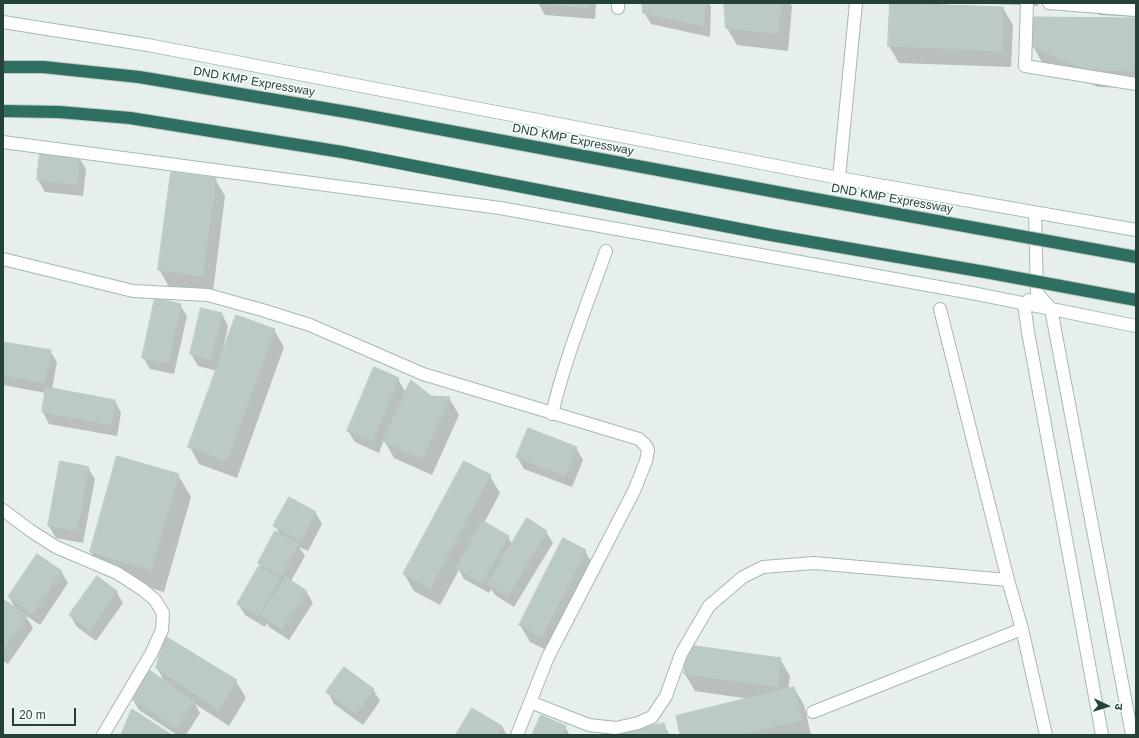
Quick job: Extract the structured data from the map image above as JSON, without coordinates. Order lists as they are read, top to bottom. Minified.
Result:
{"streets":{"highway":["DND KMP Expressway"]},"scale_bar":"20 m","north":"right"}
